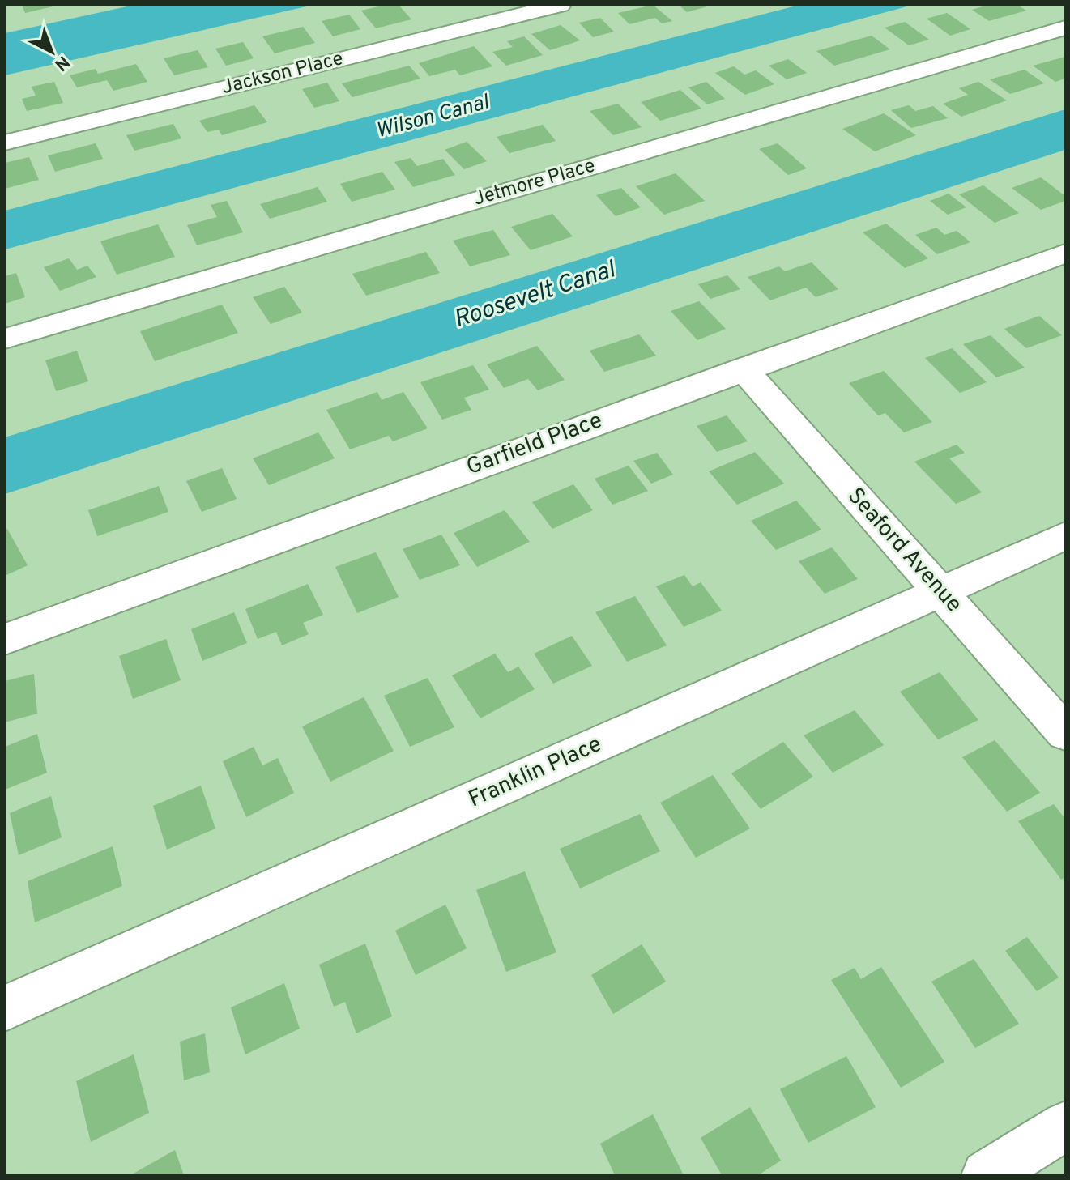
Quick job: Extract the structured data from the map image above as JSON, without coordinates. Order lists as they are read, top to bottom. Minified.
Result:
{"streets":{"street":["Jackson Place","Jetmore Place","Garfield Place","Seaford Avenue","Franklin Place"]},"crossings":[["Garfield Place","Seaford Avenue"],["Seaford Avenue","Franklin Place"]],"water":["Wilson Canal","Roosevelt Canal"],"north":"bottom right"}
